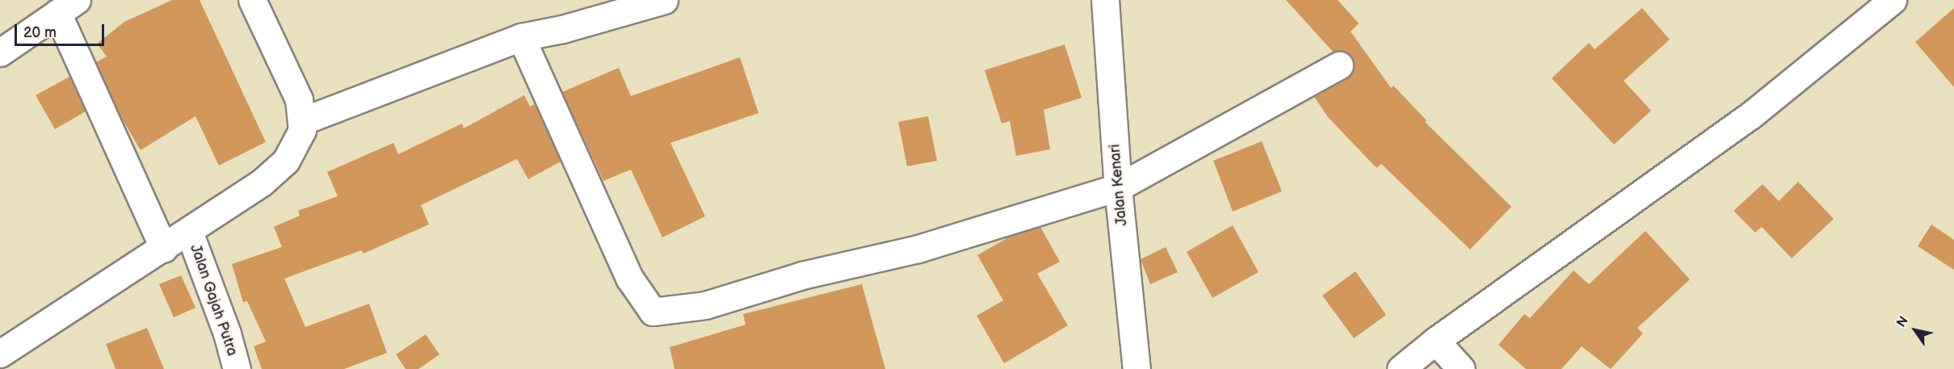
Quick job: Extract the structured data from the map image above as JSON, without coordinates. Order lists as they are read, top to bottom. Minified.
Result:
{"streets":{"street":["Jalan Kenari","Jalan Gajah Putra"]},"scale_bar":"20 m","north":"top left"}
